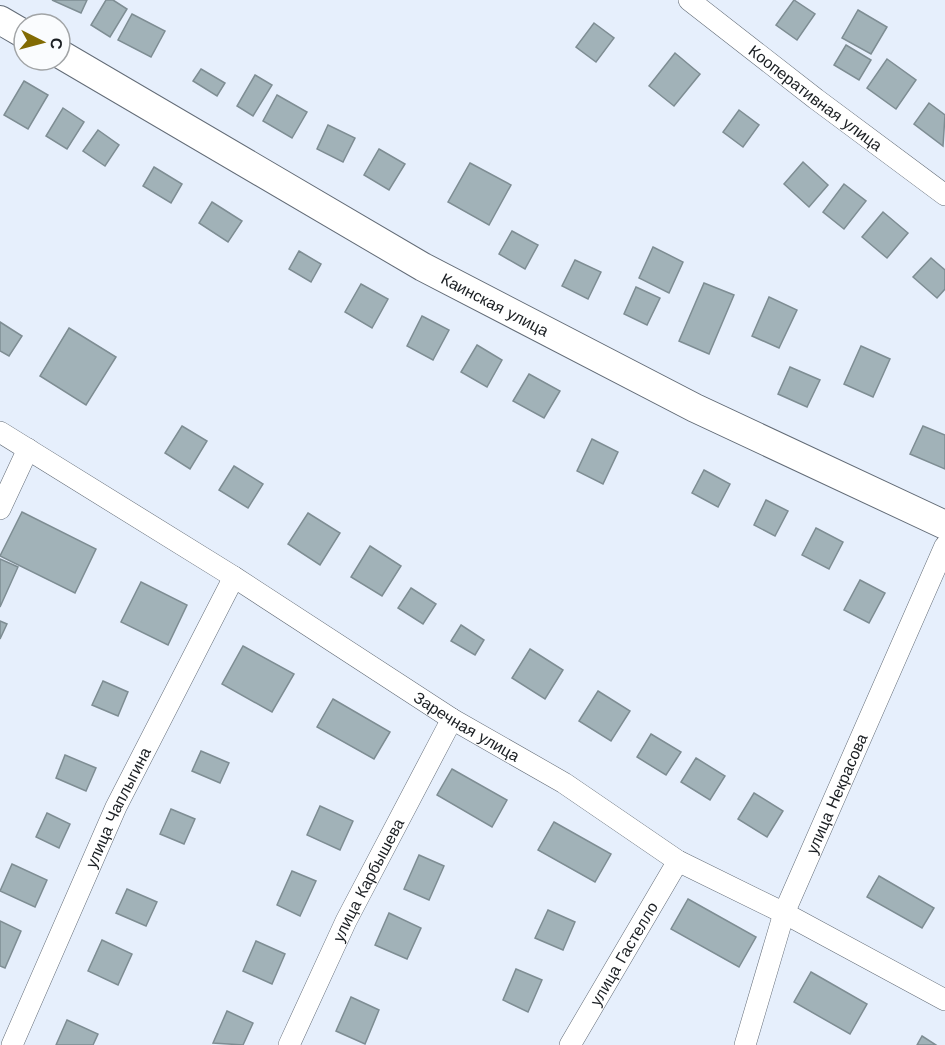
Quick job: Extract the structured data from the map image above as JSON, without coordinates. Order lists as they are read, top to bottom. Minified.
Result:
{"streets":{"main road":["Каинская улица"],"street":["Кооперативная улица","Заречная улица","улица Некрасова","улица Чаплыгина","улица Карбышева","улица Гастелло"]},"crossings":[["Заречная улица","улица Некрасова"],["Заречная улица","улица Чаплыгина"],["Заречная улица","улица Карбышева"],["Заречная улица","улица Гастелло"]],"north":"right"}
